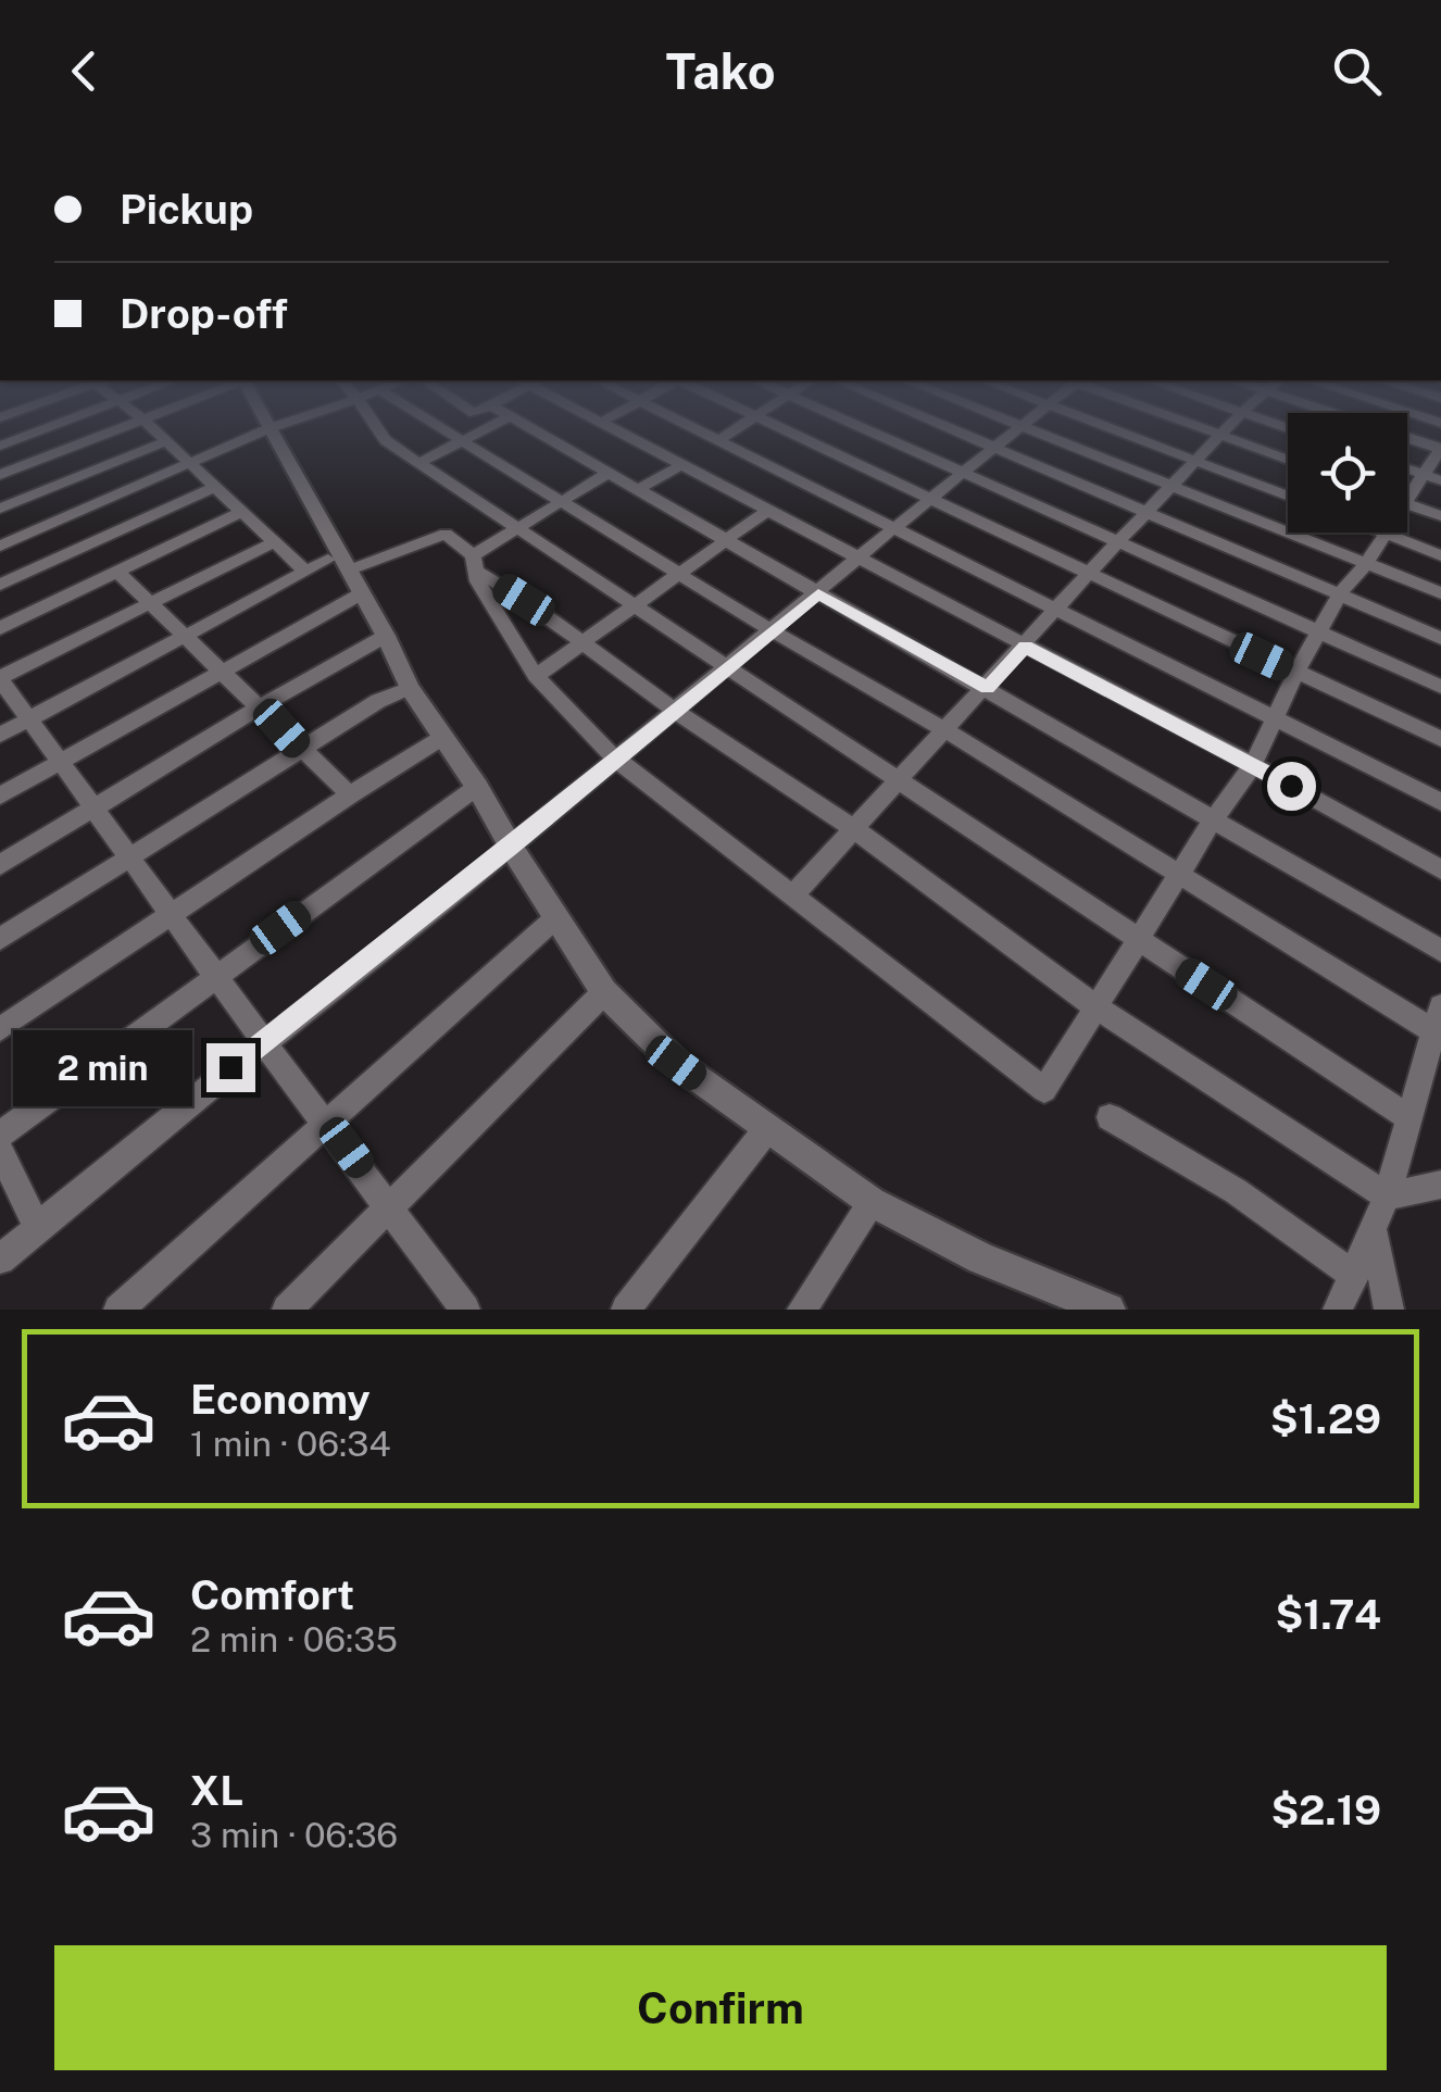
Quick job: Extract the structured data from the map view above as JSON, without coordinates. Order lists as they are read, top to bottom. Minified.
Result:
{"page":{"header":"Tako","banner":["Pickup","Drop-off"],"bubble":"2 min","list":[{"name":"Economy","note":"1 min · 06:34","value":"$1.29"},{"name":"Comfort","note":"2 min · 06:35","value":"$1.74"},{"name":"XL","note":"3 min · 06:36","value":"$2.19"}],"buttons":"Confirm"}}
